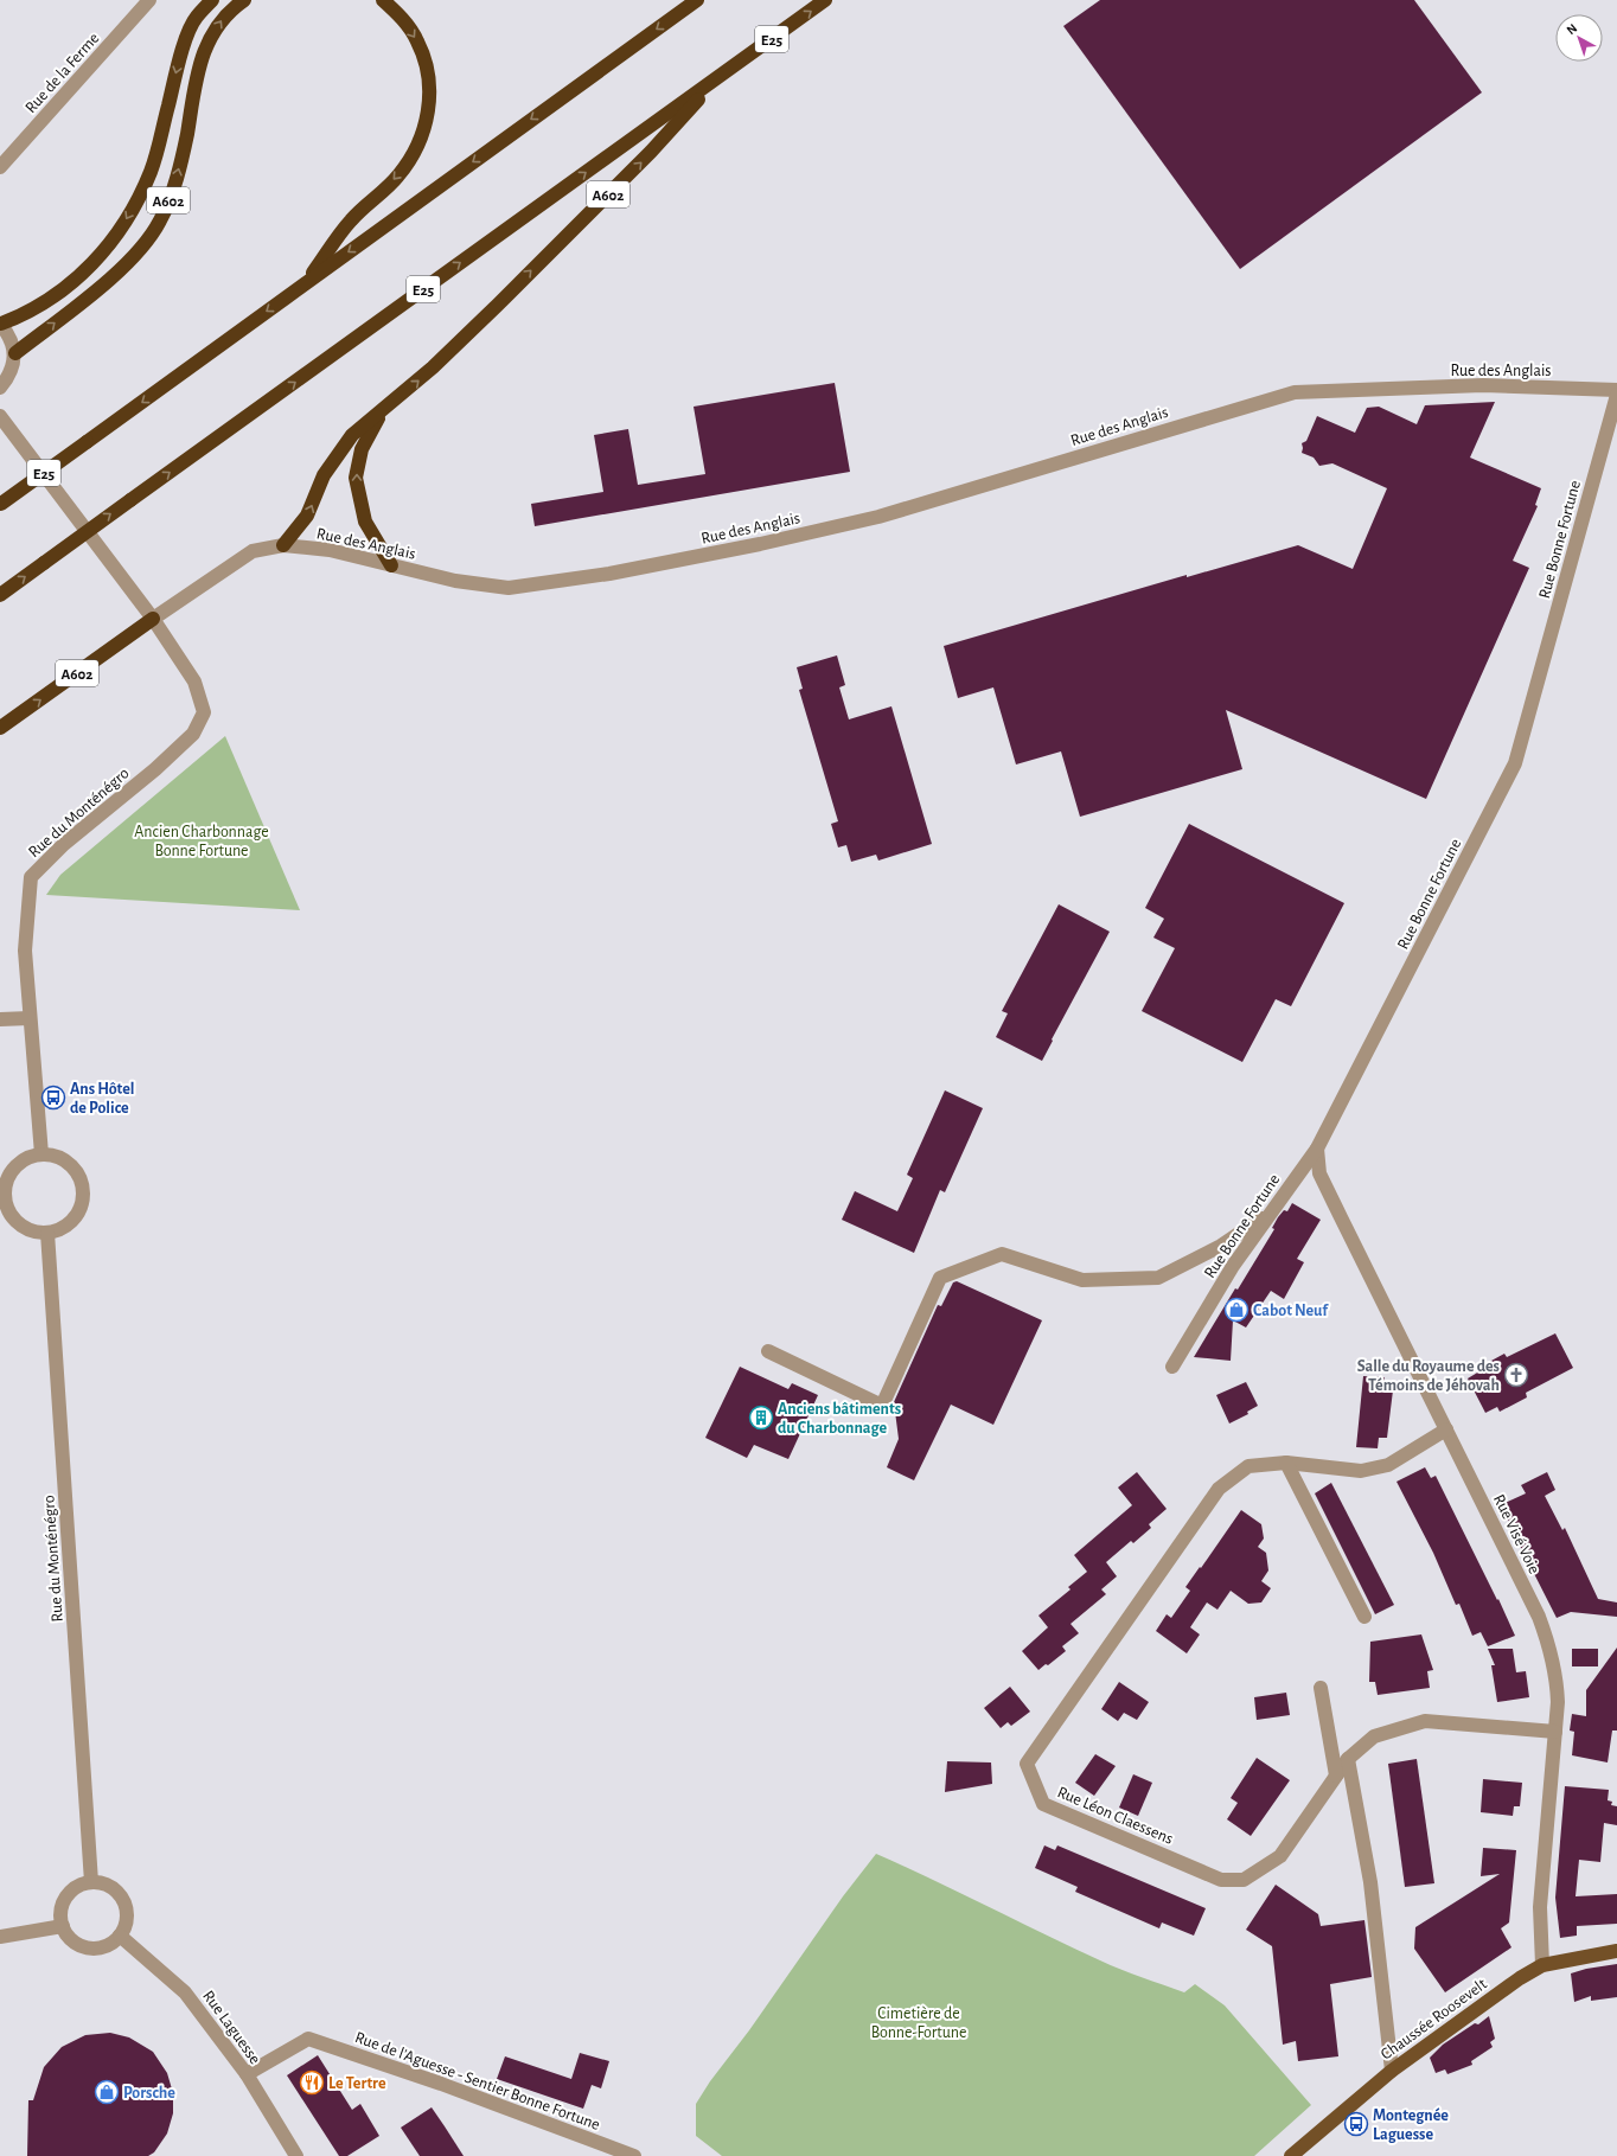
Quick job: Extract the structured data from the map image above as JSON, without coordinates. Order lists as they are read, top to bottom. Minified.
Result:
{"streets":{"highway":["E25","A602"],"main road":["Chaussée Roosevelt"],"street":["Rue de la Ferme","Rue des Anglais","Rue Bonne Fortune","Rue du Monténégro","Rue Visé Voie","Rue Léon Claessens","Rue Laguesse","Rue de l'Aguesse - Sentier Bonne Fortune"]},"crossings":[["E25","A602"],["A602","Rue des Anglais"],["A602","Rue du Monténégro"],["Rue des Anglais","Rue du Monténégro"],["Rue Bonne Fortune","Rue Visé Voie"],["Rue du Monténégro","Rue Laguesse"],["Rue Visé Voie","Rue Léon Claessens"],["Rue Visé Voie","Chaussée Roosevelt"],["Rue Laguesse","Rue de l'Aguesse - Sentier Bonne Fortune"]],"parks":["Ancien Charbonnage Bonne Fortune","Cimetière de Bonne-Fortune"],"places":{"bus stop":["Ans Hôtel de Police","Montegnée Laguesse"],"shop":["Cabot Neuf","Porsche"],"church":["Salle du Royaume des Témoins de Jéhovah"],"building":["Anciens bâtiments du Charbonnage"],"restaurant":["Le Tertre"]},"north":"top left"}
